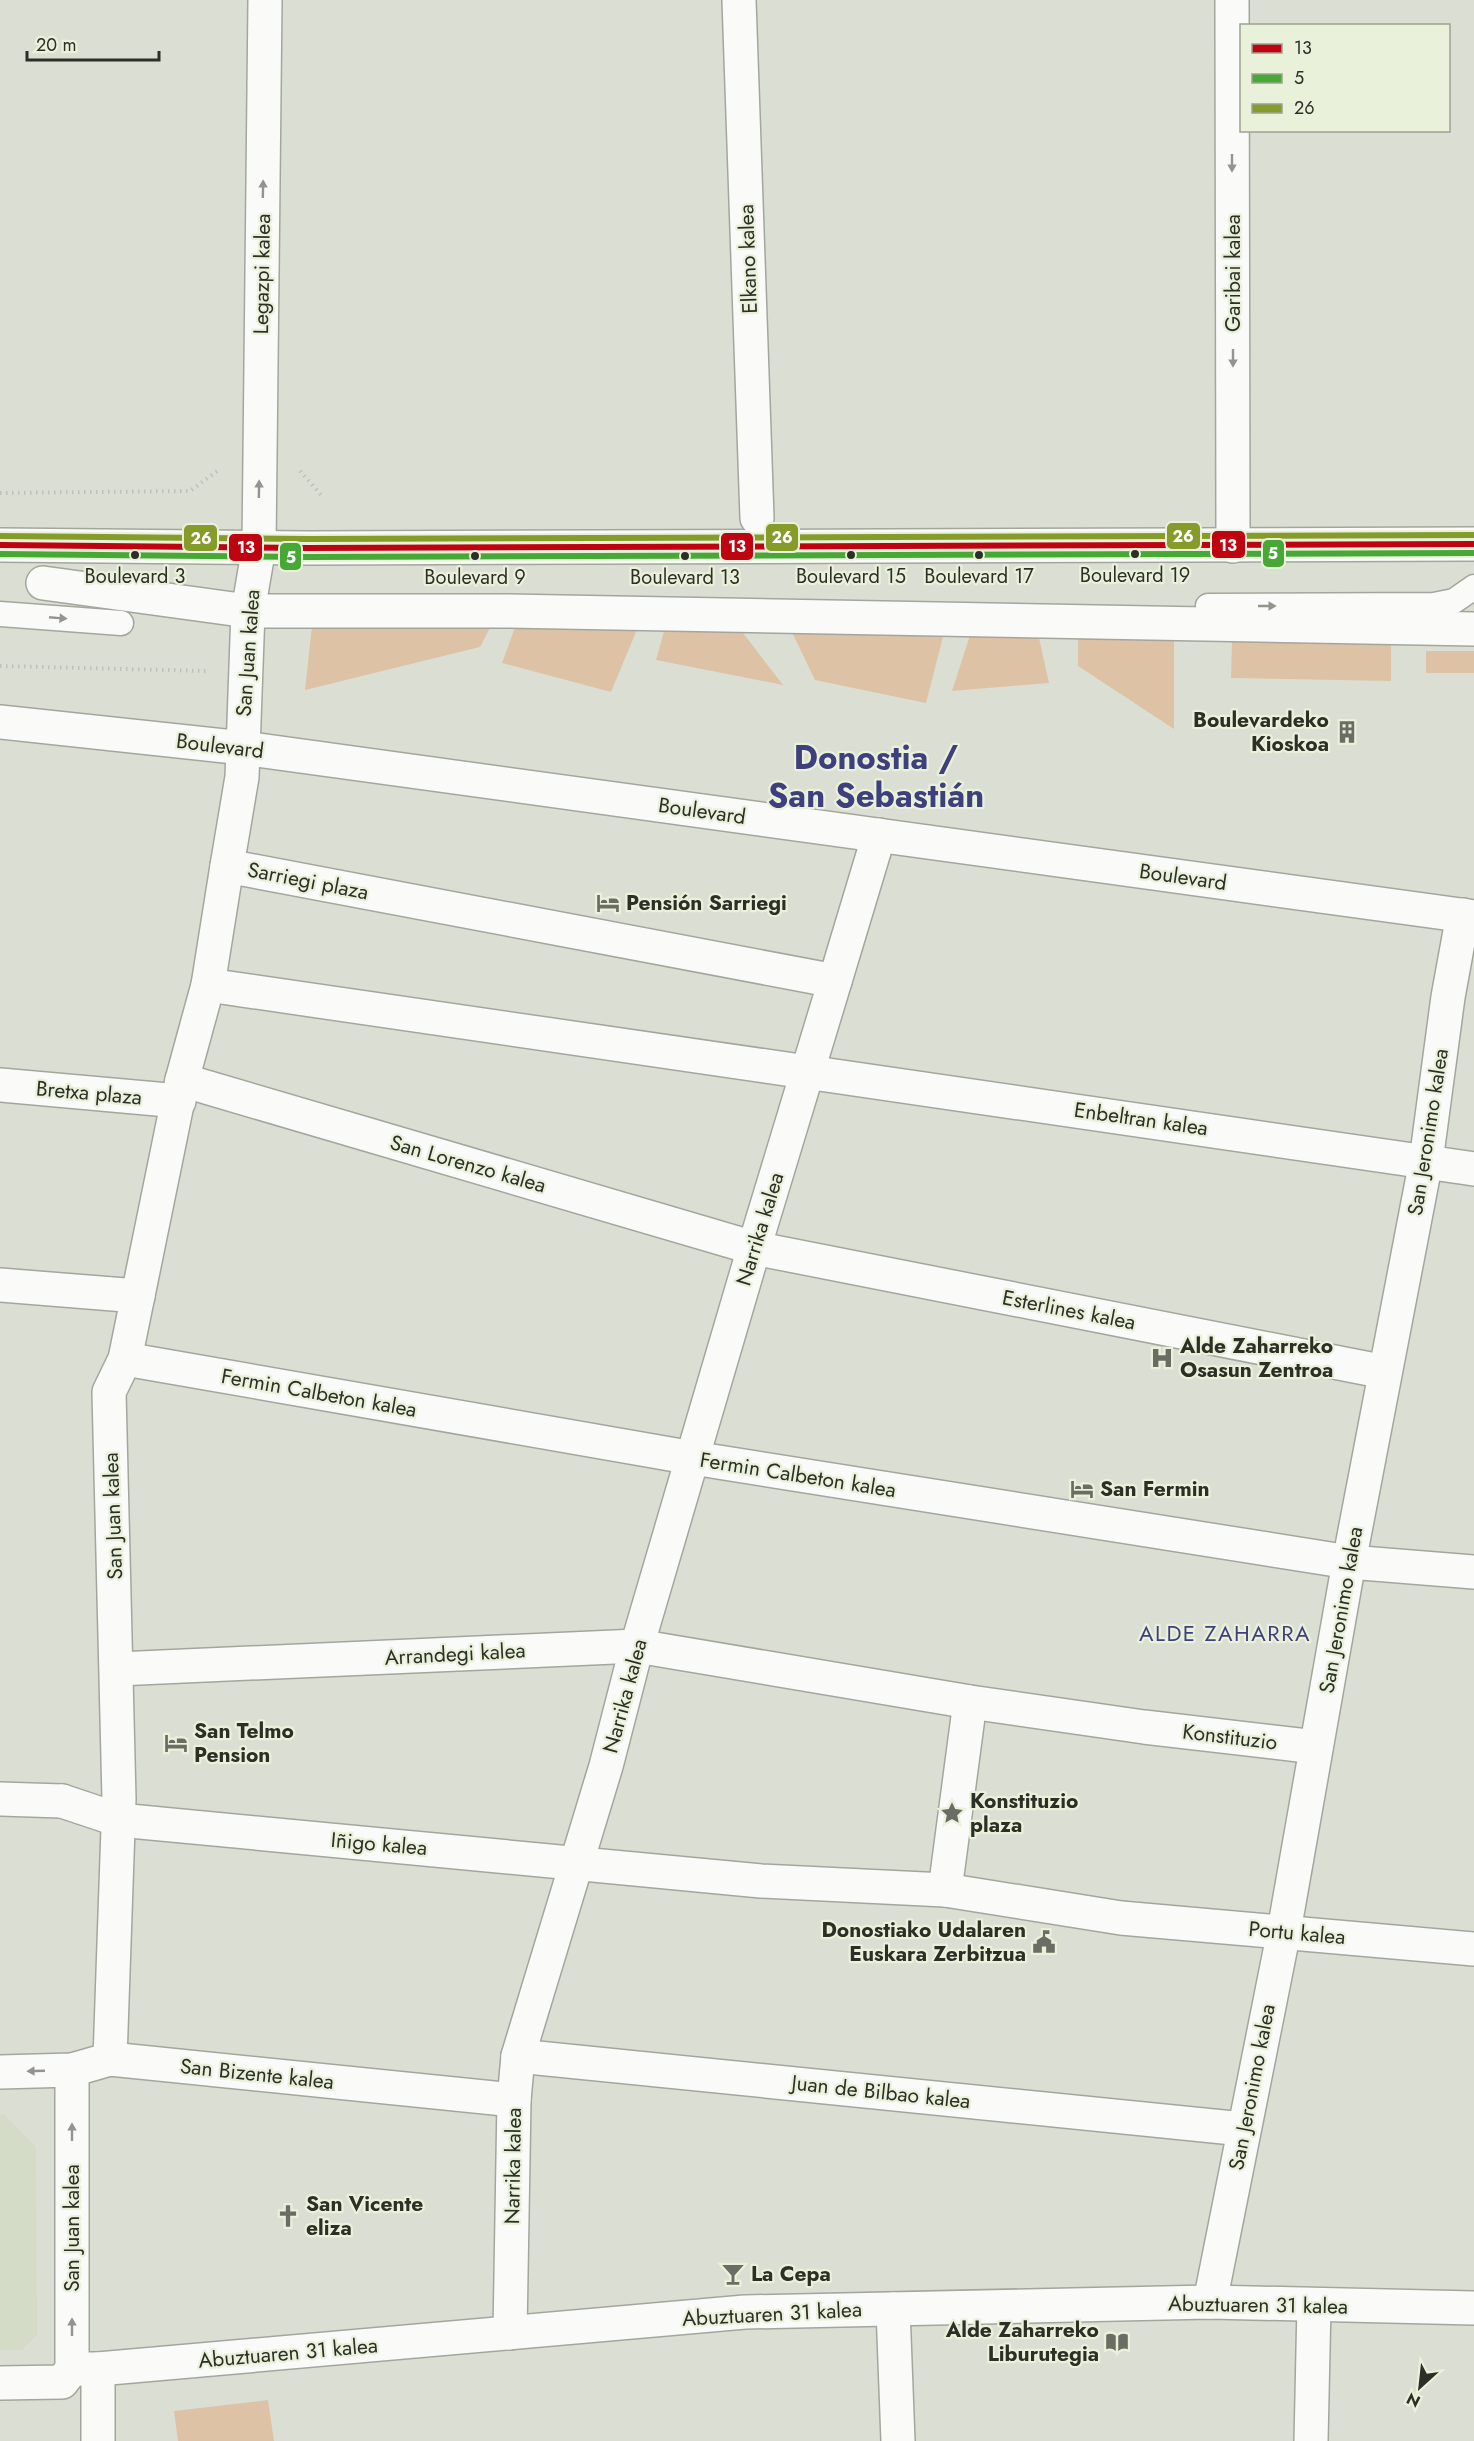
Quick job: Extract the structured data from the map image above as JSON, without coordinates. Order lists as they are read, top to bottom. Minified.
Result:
{"streets":{"street":["Elkano kalea","Garibai kalea","Legazpi kalea","San Juan kalea","Boulevard","Sarriegi plaza","Bretxa plaza","Enbeltran kalea","San Jeronimo kalea","San Lorenzo kalea","Narrika kalea","Esterlines kalea","Fermin Calbeton kalea","Arrandegi kalea","Konstituzio","Iñigo kalea","Portu kalea","San Bizente kalea","Juan de Bilbao kalea","Abuztuaren 31 kalea"]},"crossings":[["Legazpi kalea","San Juan kalea"],["San Juan kalea","Boulevard"],["San Juan kalea","Sarriegi plaza"],["San Juan kalea","Bretxa plaza"],["San Juan kalea","San Lorenzo kalea"],["San Juan kalea","Fermin Calbeton kalea"],["San Juan kalea","Arrandegi kalea"],["San Juan kalea","Iñigo kalea"],["San Juan kalea","San Bizente kalea"],["San Juan kalea","Abuztuaren 31 kalea"],["Boulevard","San Jeronimo kalea"],["Bretxa plaza","San Lorenzo kalea"],["Enbeltran kalea","San Jeronimo kalea"],["Enbeltran kalea","Narrika kalea"],["San Jeronimo kalea","Esterlines kalea"],["San Jeronimo kalea","Fermin Calbeton kalea"],["San Jeronimo kalea","Konstituzio"],["San Jeronimo kalea","Portu kalea"],["San Jeronimo kalea","Juan de Bilbao kalea"],["San Jeronimo kalea","Abuztuaren 31 kalea"],["San Lorenzo kalea","Narrika kalea"],["San Lorenzo kalea","Esterlines kalea"],["Narrika kalea","Esterlines kalea"],["Narrika kalea","Fermin Calbeton kalea"],["Narrika kalea","Arrandegi kalea"],["Narrika kalea","Iñigo kalea"],["Narrika kalea","San Bizente kalea"],["Narrika kalea","Juan de Bilbao kalea"],["Narrika kalea","Abuztuaren 31 kalea"],["Arrandegi kalea","Konstituzio"],["Iñigo kalea","Portu kalea"]],"one_way":["Garibai kalea","Legazpi kalea"],"districts":["Donostia / San Sebastián","ALDE ZAHARRA"],"places":{"other":["Boulevard 19","Boulevard 3","Boulevard 15","Boulevard 17","Boulevard 9","Boulevard 13"],"building":["Boulevardeko Kioskoa"],"hotel":["Pensión Sarriegi","San Fermin","San Telmo Pension"],"hospital":["Alde Zaharreko Osasun Zentroa"],"place":["Konstituzio plaza"],"public building":["Donostiako Udalaren Euskara Zerbitzua"],"church":["San Vicente eliza"],"bar":["La Cepa"],"library":["Alde Zaharreko Liburutegia"]},"lines":["transit line 26","transit line 13","transit line 5"],"legend":["13","5","26"],"scale_bar":"20 m","north":"bottom left"}
